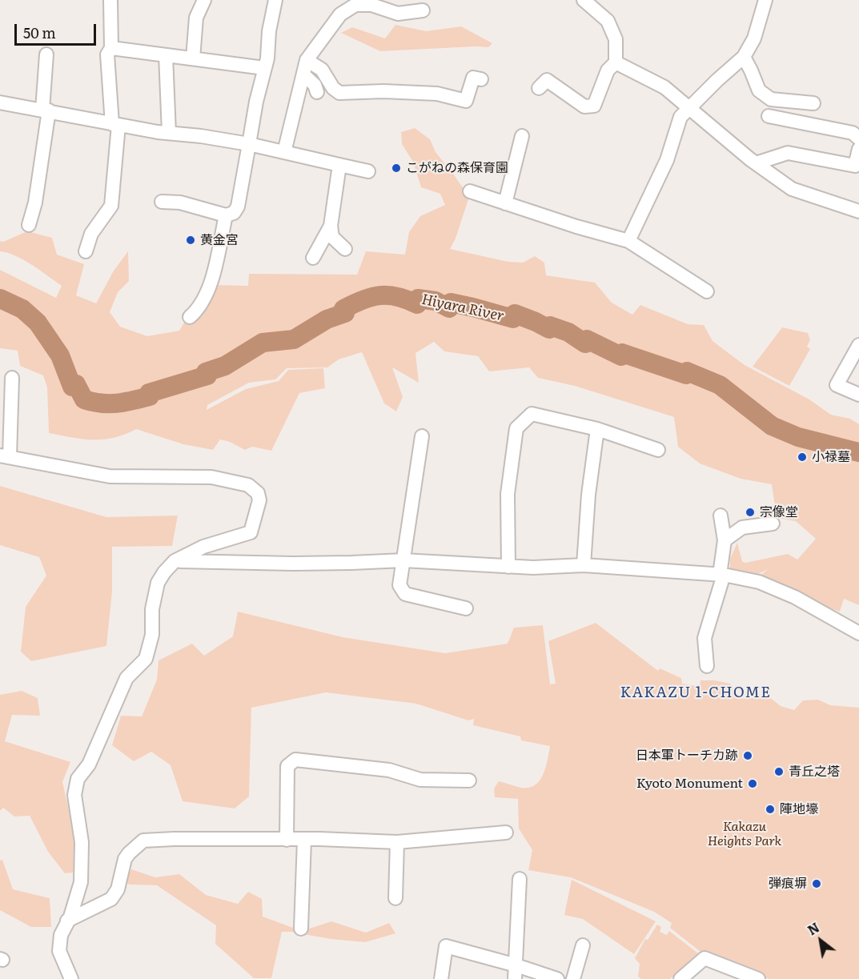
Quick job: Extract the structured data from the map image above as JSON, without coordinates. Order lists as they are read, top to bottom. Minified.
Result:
{"districts":["KAKAZU 1-CHOME"],"water":["Hiyara River"],"parks":["Kakazu Heights Park"],"places":["こがねの森保育園","黄金宮","小禄墓","宗像堂","日本軍トーチカ跡","青丘之塔","Kyoto Monument","陣地壕","弾痕塀"],"scale_bar":"50 m","north":"top left"}
